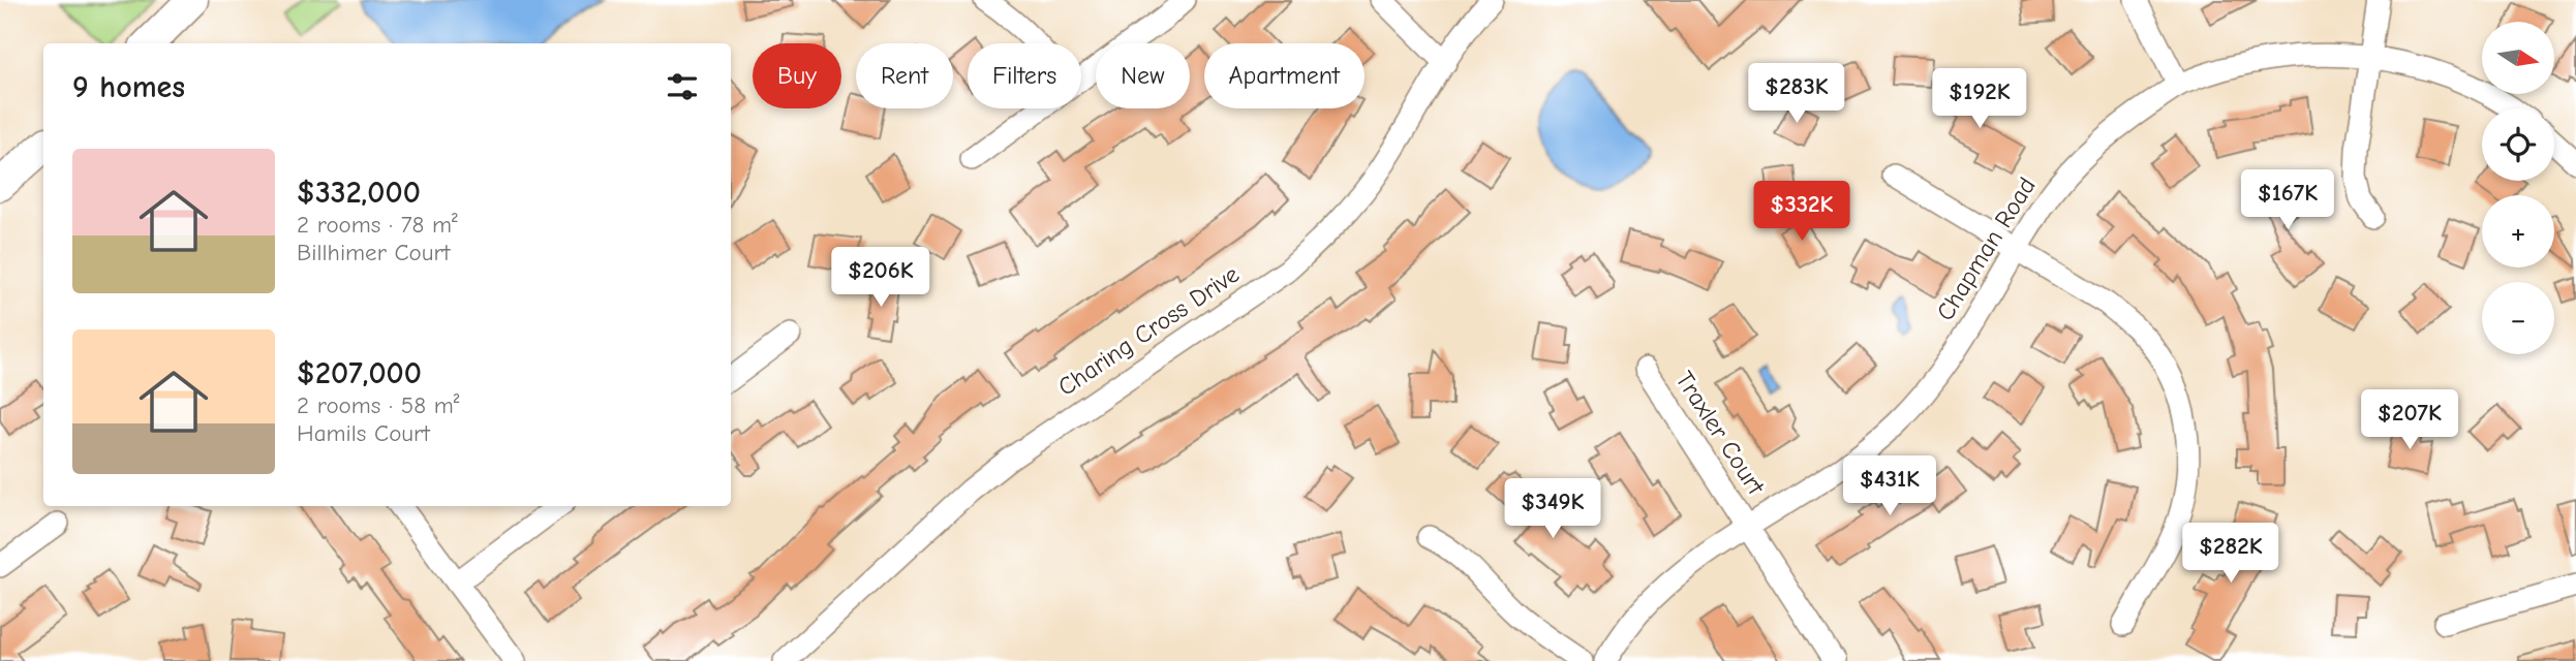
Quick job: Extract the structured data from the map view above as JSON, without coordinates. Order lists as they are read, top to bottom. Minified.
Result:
{"streets":{"street":["Chapman Road","Charing Cross Drive","Traxler Court"]},"crossings":[["Chapman Road","Traxler Court"]],"north":"right","page":{"map_buttons":["+","−"],"chip":["Buy","Rent","Filters","New","Apartment"],"heading":"9 homes","price":["$283K","$192K","$167K","$332K","$206K","$207K","$431K","$349K","$282K"],"list":[{"name":"$332,000","note":"2 rooms · 78 m² · Billhimer Court"},{"name":"$207,000","note":"2 rooms · 58 m² · Hamils Court"}]}}
